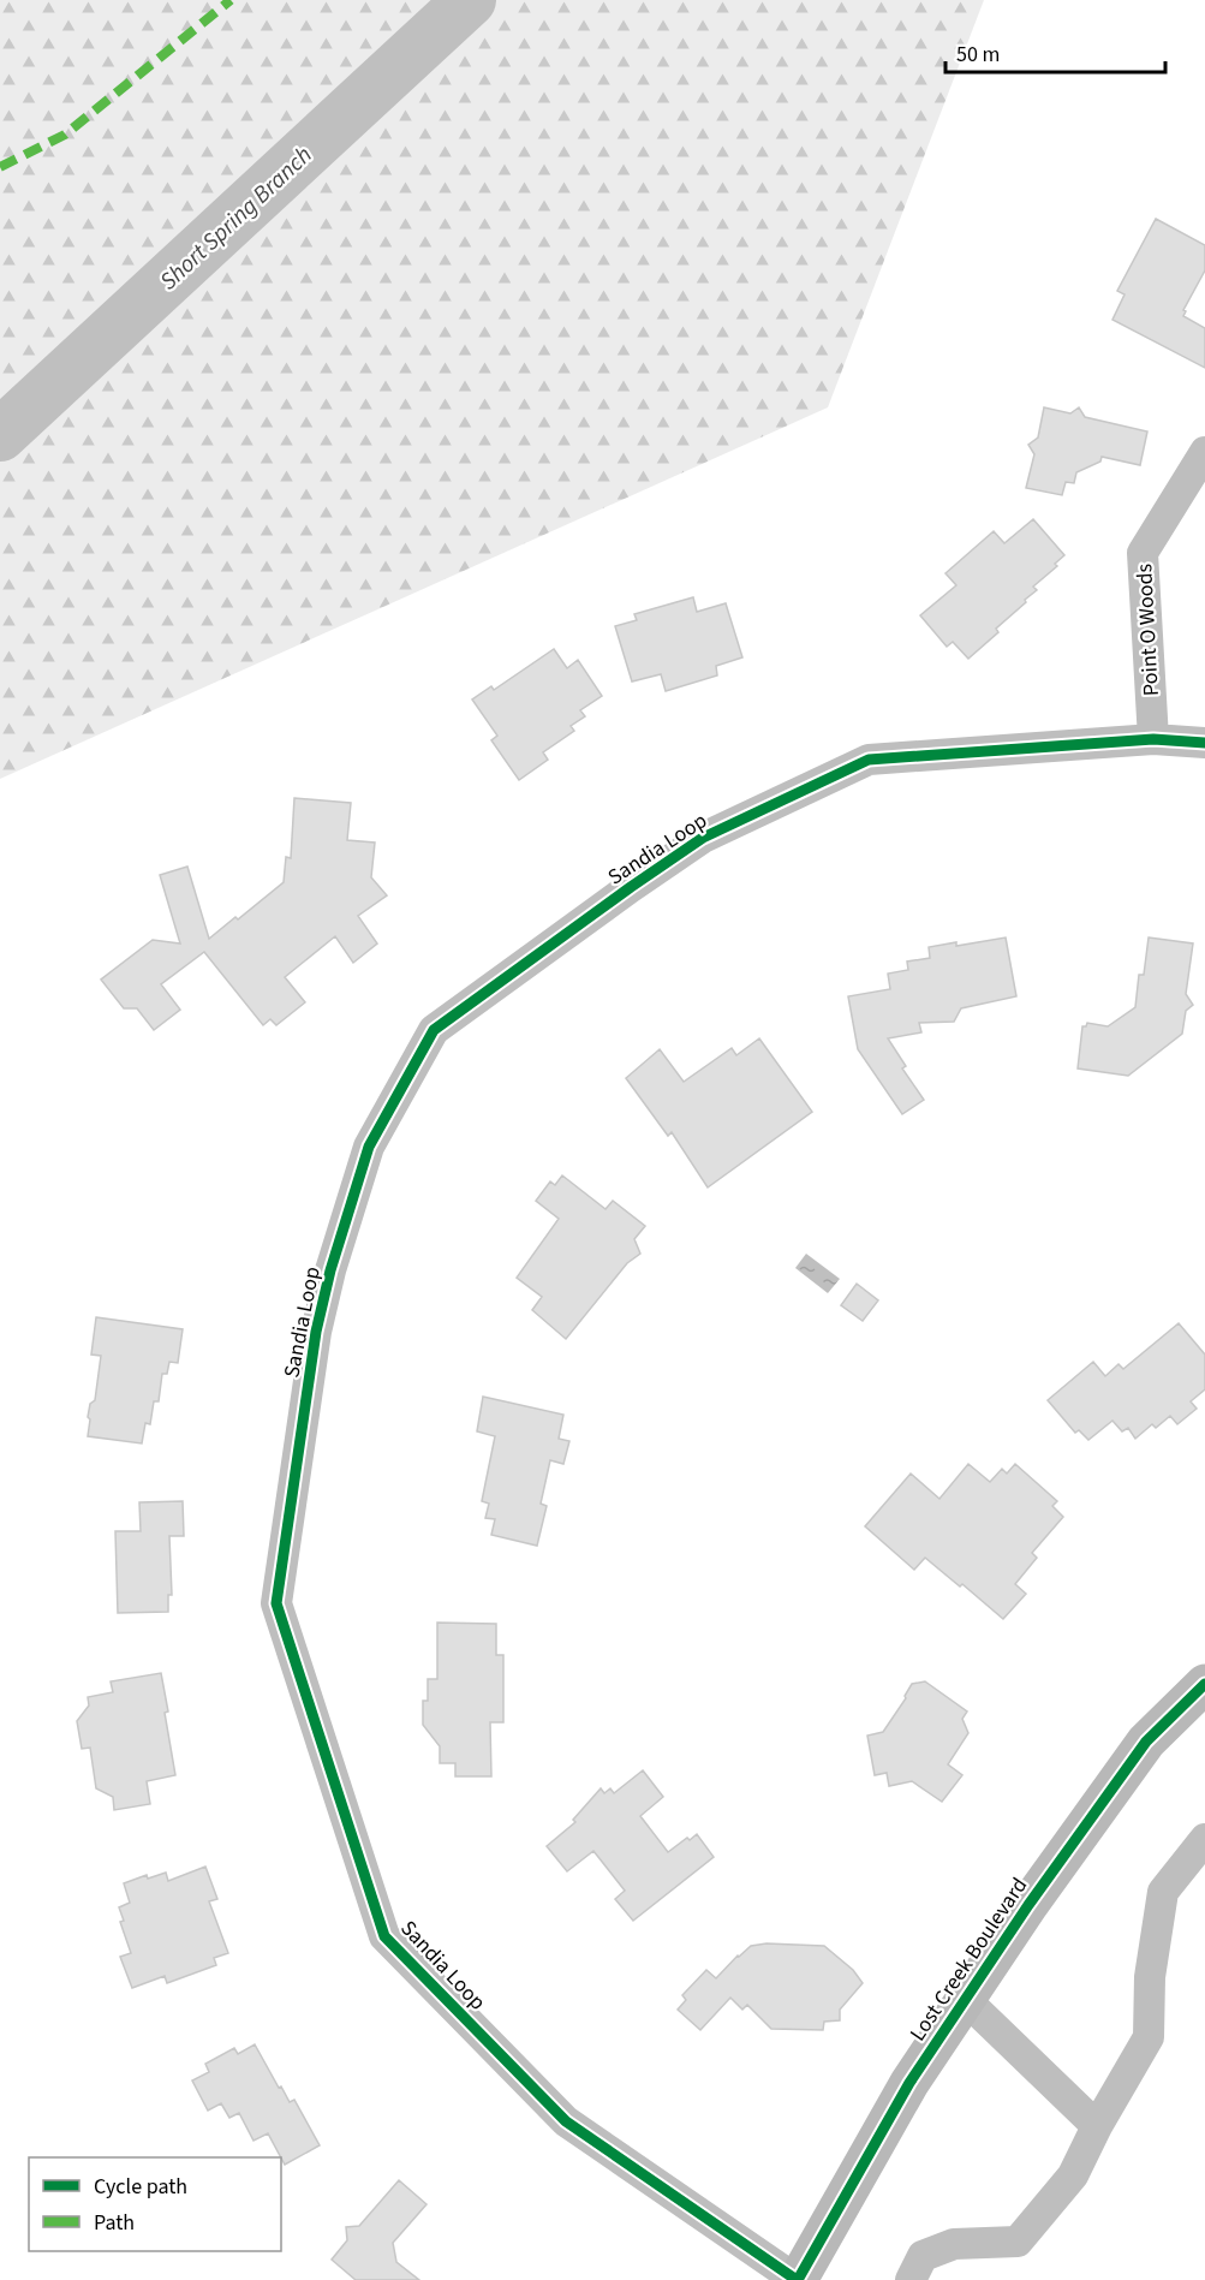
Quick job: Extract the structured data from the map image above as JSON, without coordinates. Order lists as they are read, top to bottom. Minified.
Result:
{"streets":{"street":["Point O Woods","Sandia Loop","Lost Creek Boulevard"]},"crossings":[["Point O Woods","Sandia Loop"],["Sandia Loop","Lost Creek Boulevard"]],"water":["Short Spring Branch"],"legend":["Cycle path","Path"],"scale_bar":"50 m"}
